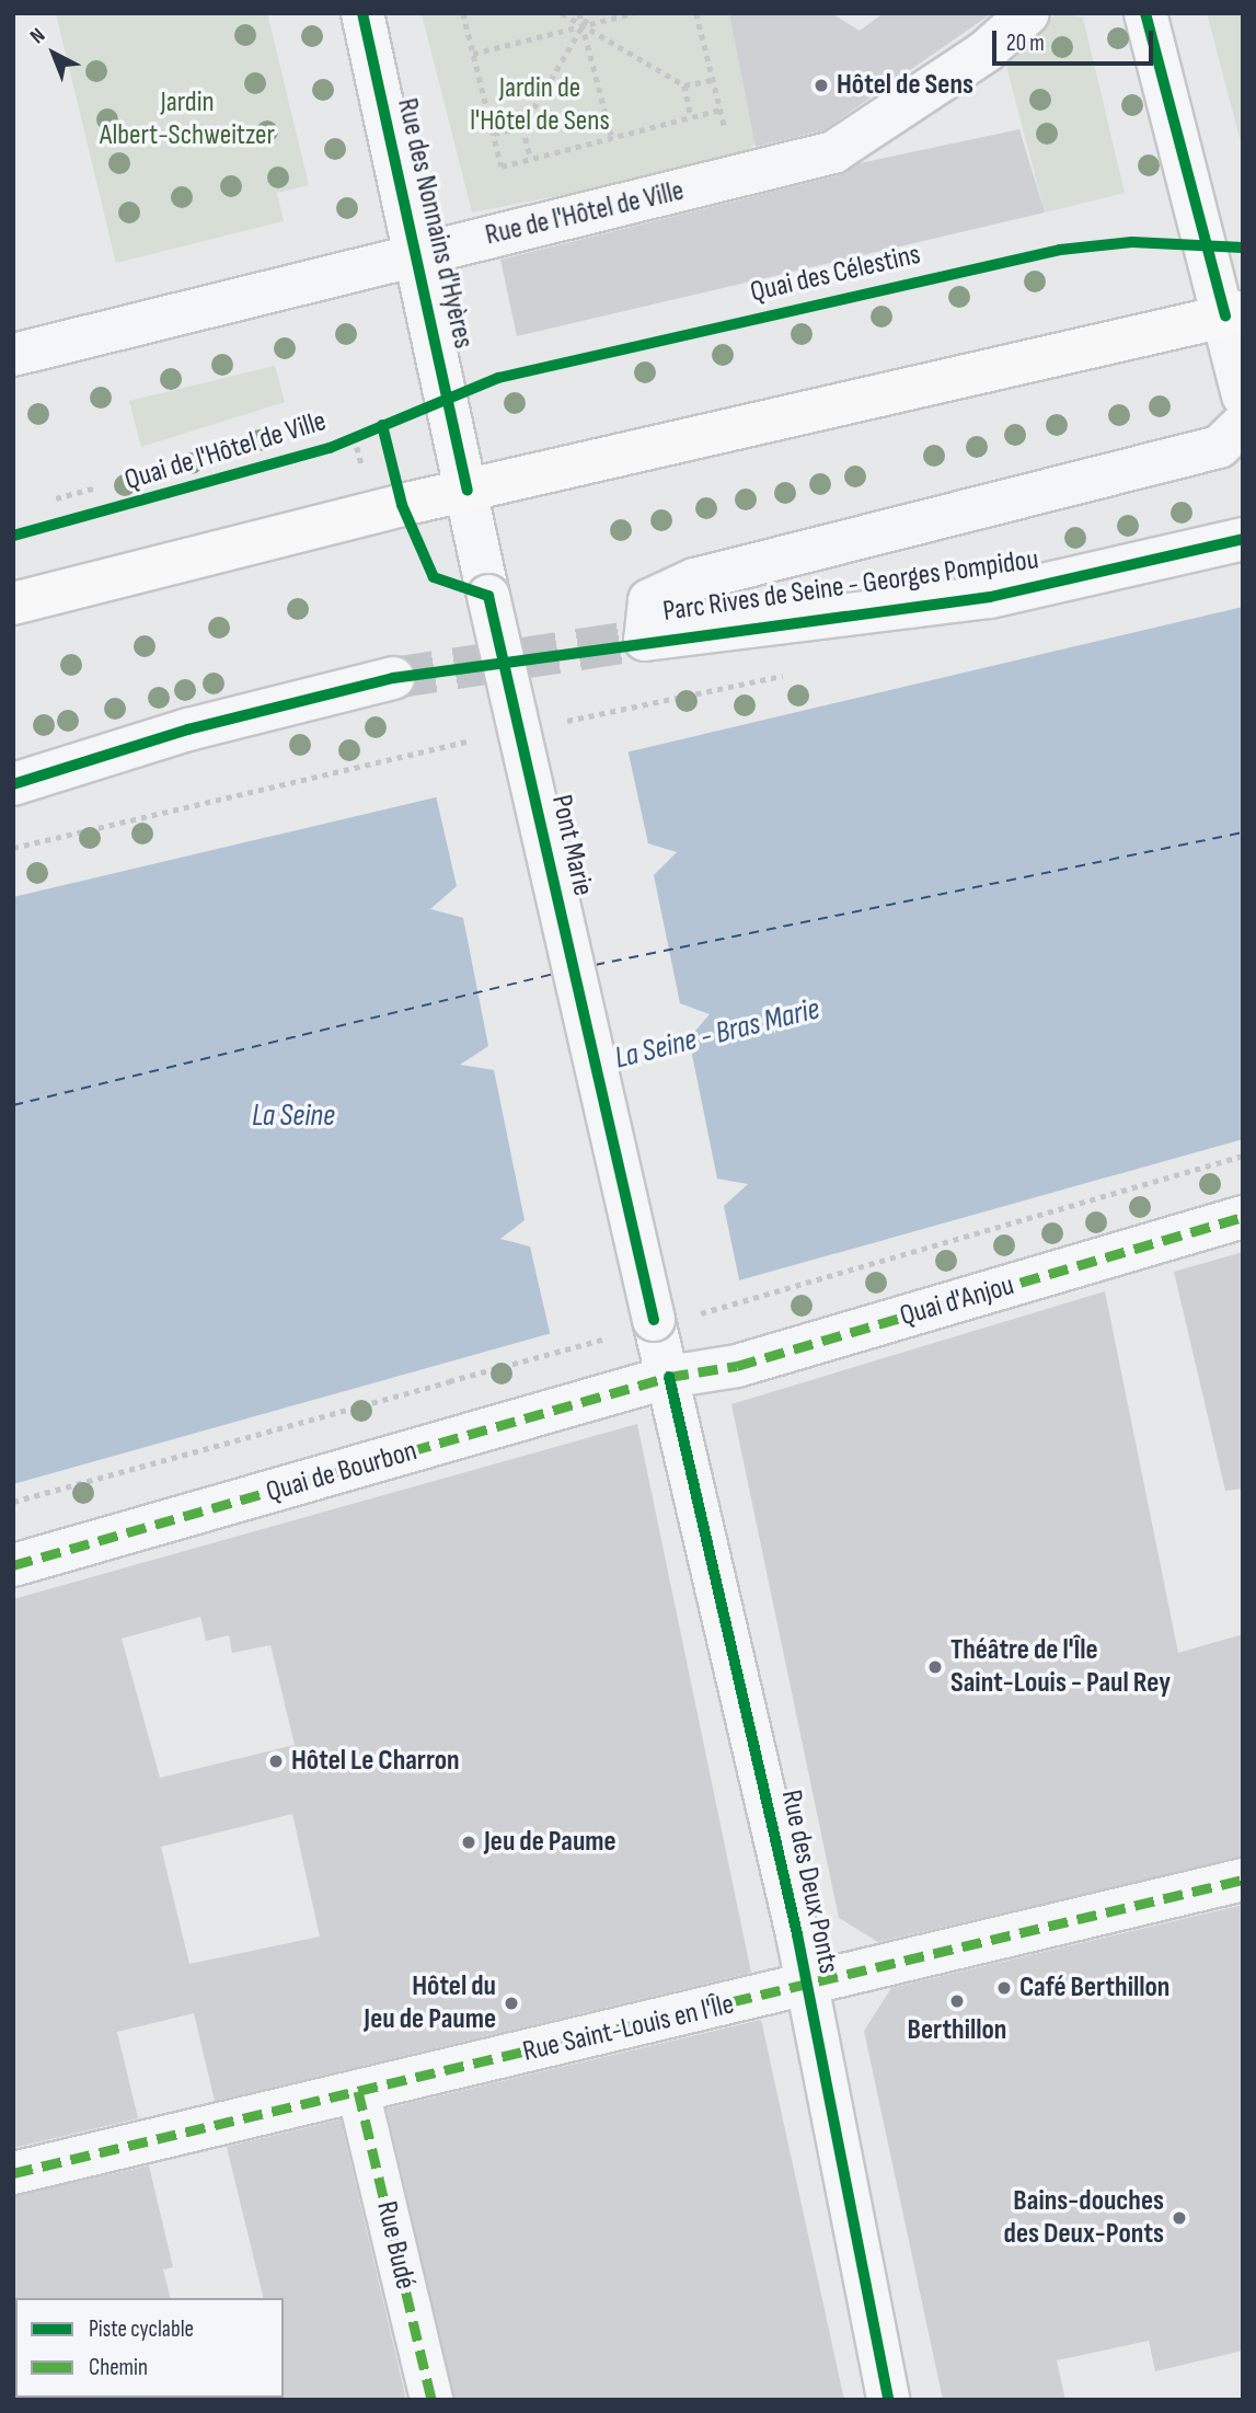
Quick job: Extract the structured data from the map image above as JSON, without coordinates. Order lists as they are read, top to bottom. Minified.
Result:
{"streets":{"street":["Rue de l'Hôtel de Ville","Rue des Nonnains d'Hyères","Parc Rives de Seine - Georges Pompidou","Pont Marie","Quai d'Anjou","Quai de Bourbon","Rue des Deux Ponts","Rue Saint-Louis en l'Île","Rue Budé"],"path":["Quai de l'Hôtel de Ville"],"cycle path":["Quai des Célestins"]},"crossings":[["Rue de l'Hôtel de Ville","Rue des Nonnains d'Hyères"],["Rue des Nonnains d'Hyères","Pont Marie"],["Pont Marie","Quai d'Anjou"],["Pont Marie","Quai de Bourbon"],["Pont Marie","Rue des Deux Ponts"],["Quai d'Anjou","Quai de Bourbon"],["Quai d'Anjou","Rue des Deux Ponts"],["Quai de Bourbon","Rue des Deux Ponts"],["Rue des Deux Ponts","Rue Saint-Louis en l'Île"],["Rue Saint-Louis en l'Île","Rue Budé"]],"water":["La Seine - Bras Marie","La Seine"],"parks":["Jardin de l'Hôtel de Sens","Jardin Albert-Schweitzer"],"places":["Hôtel de Sens","Théâtre de l'Île Saint-Louis - Paul Rey","Hôtel Le Charron","Jeu de Paume","Café Berthillon","Berthillon","Hôtel du Jeu de Paume","Bains-douches des Deux-Ponts"],"legend":["Piste cyclable","Chemin"],"scale_bar":"20 m","north":"top left"}
